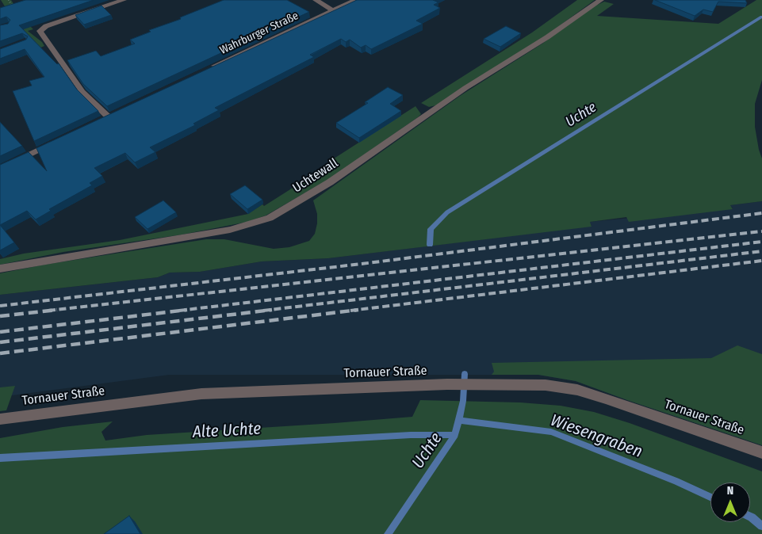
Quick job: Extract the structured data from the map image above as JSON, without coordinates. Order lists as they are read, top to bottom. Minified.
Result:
{"streets":{"street":["Wahrburger Straße","Uchtewall","Tornauer Straße"]},"water":["Uchte","Alte Uchte","Wiesengraben"],"north":"top"}
